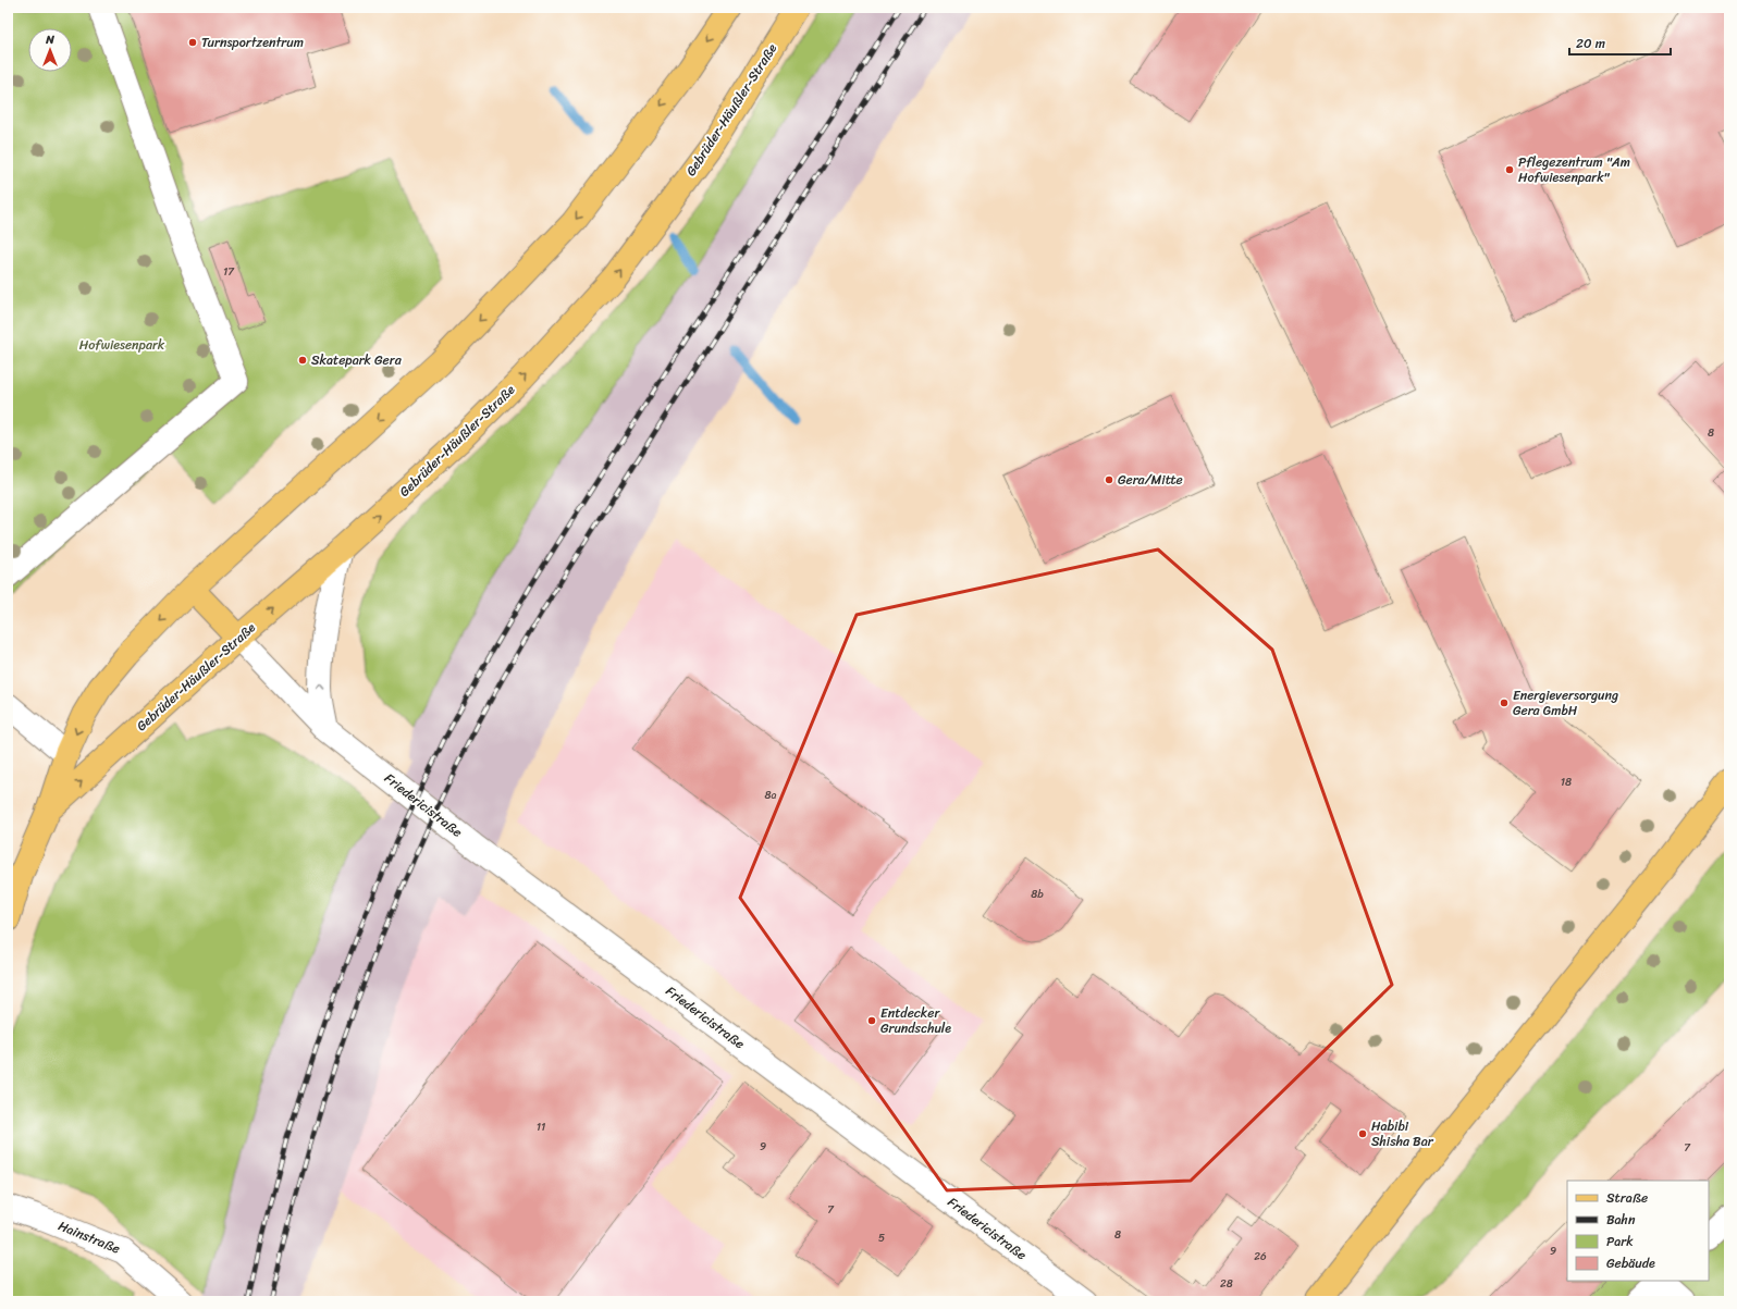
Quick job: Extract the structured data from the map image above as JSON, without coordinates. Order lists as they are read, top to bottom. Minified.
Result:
{"streets":{"main road":["Gebrüder-Häußler-Straße"],"street":["Friedericistraße","Hainstraße"]},"crossings":[["Gebrüder-Häußler-Straße","Friedericistraße"]],"parks":["Hofwiesenpark"],"places":["Turnsportzentrum","Pflegezentrum \"Am Hofwiesenpark\"","Skatepark Gera","Gera/Mitte","Energieversorgung Gera GmbH","Entdecker Grundschule","Habibi Shisha Bar"],"house_numbers":["17","8","18","8a","8b","11","9","7","7","8","5","9","26","28"],"legend":["Straße","Bahn","Park","Gebäude"],"scale_bar":"20 m","north":"top"}
